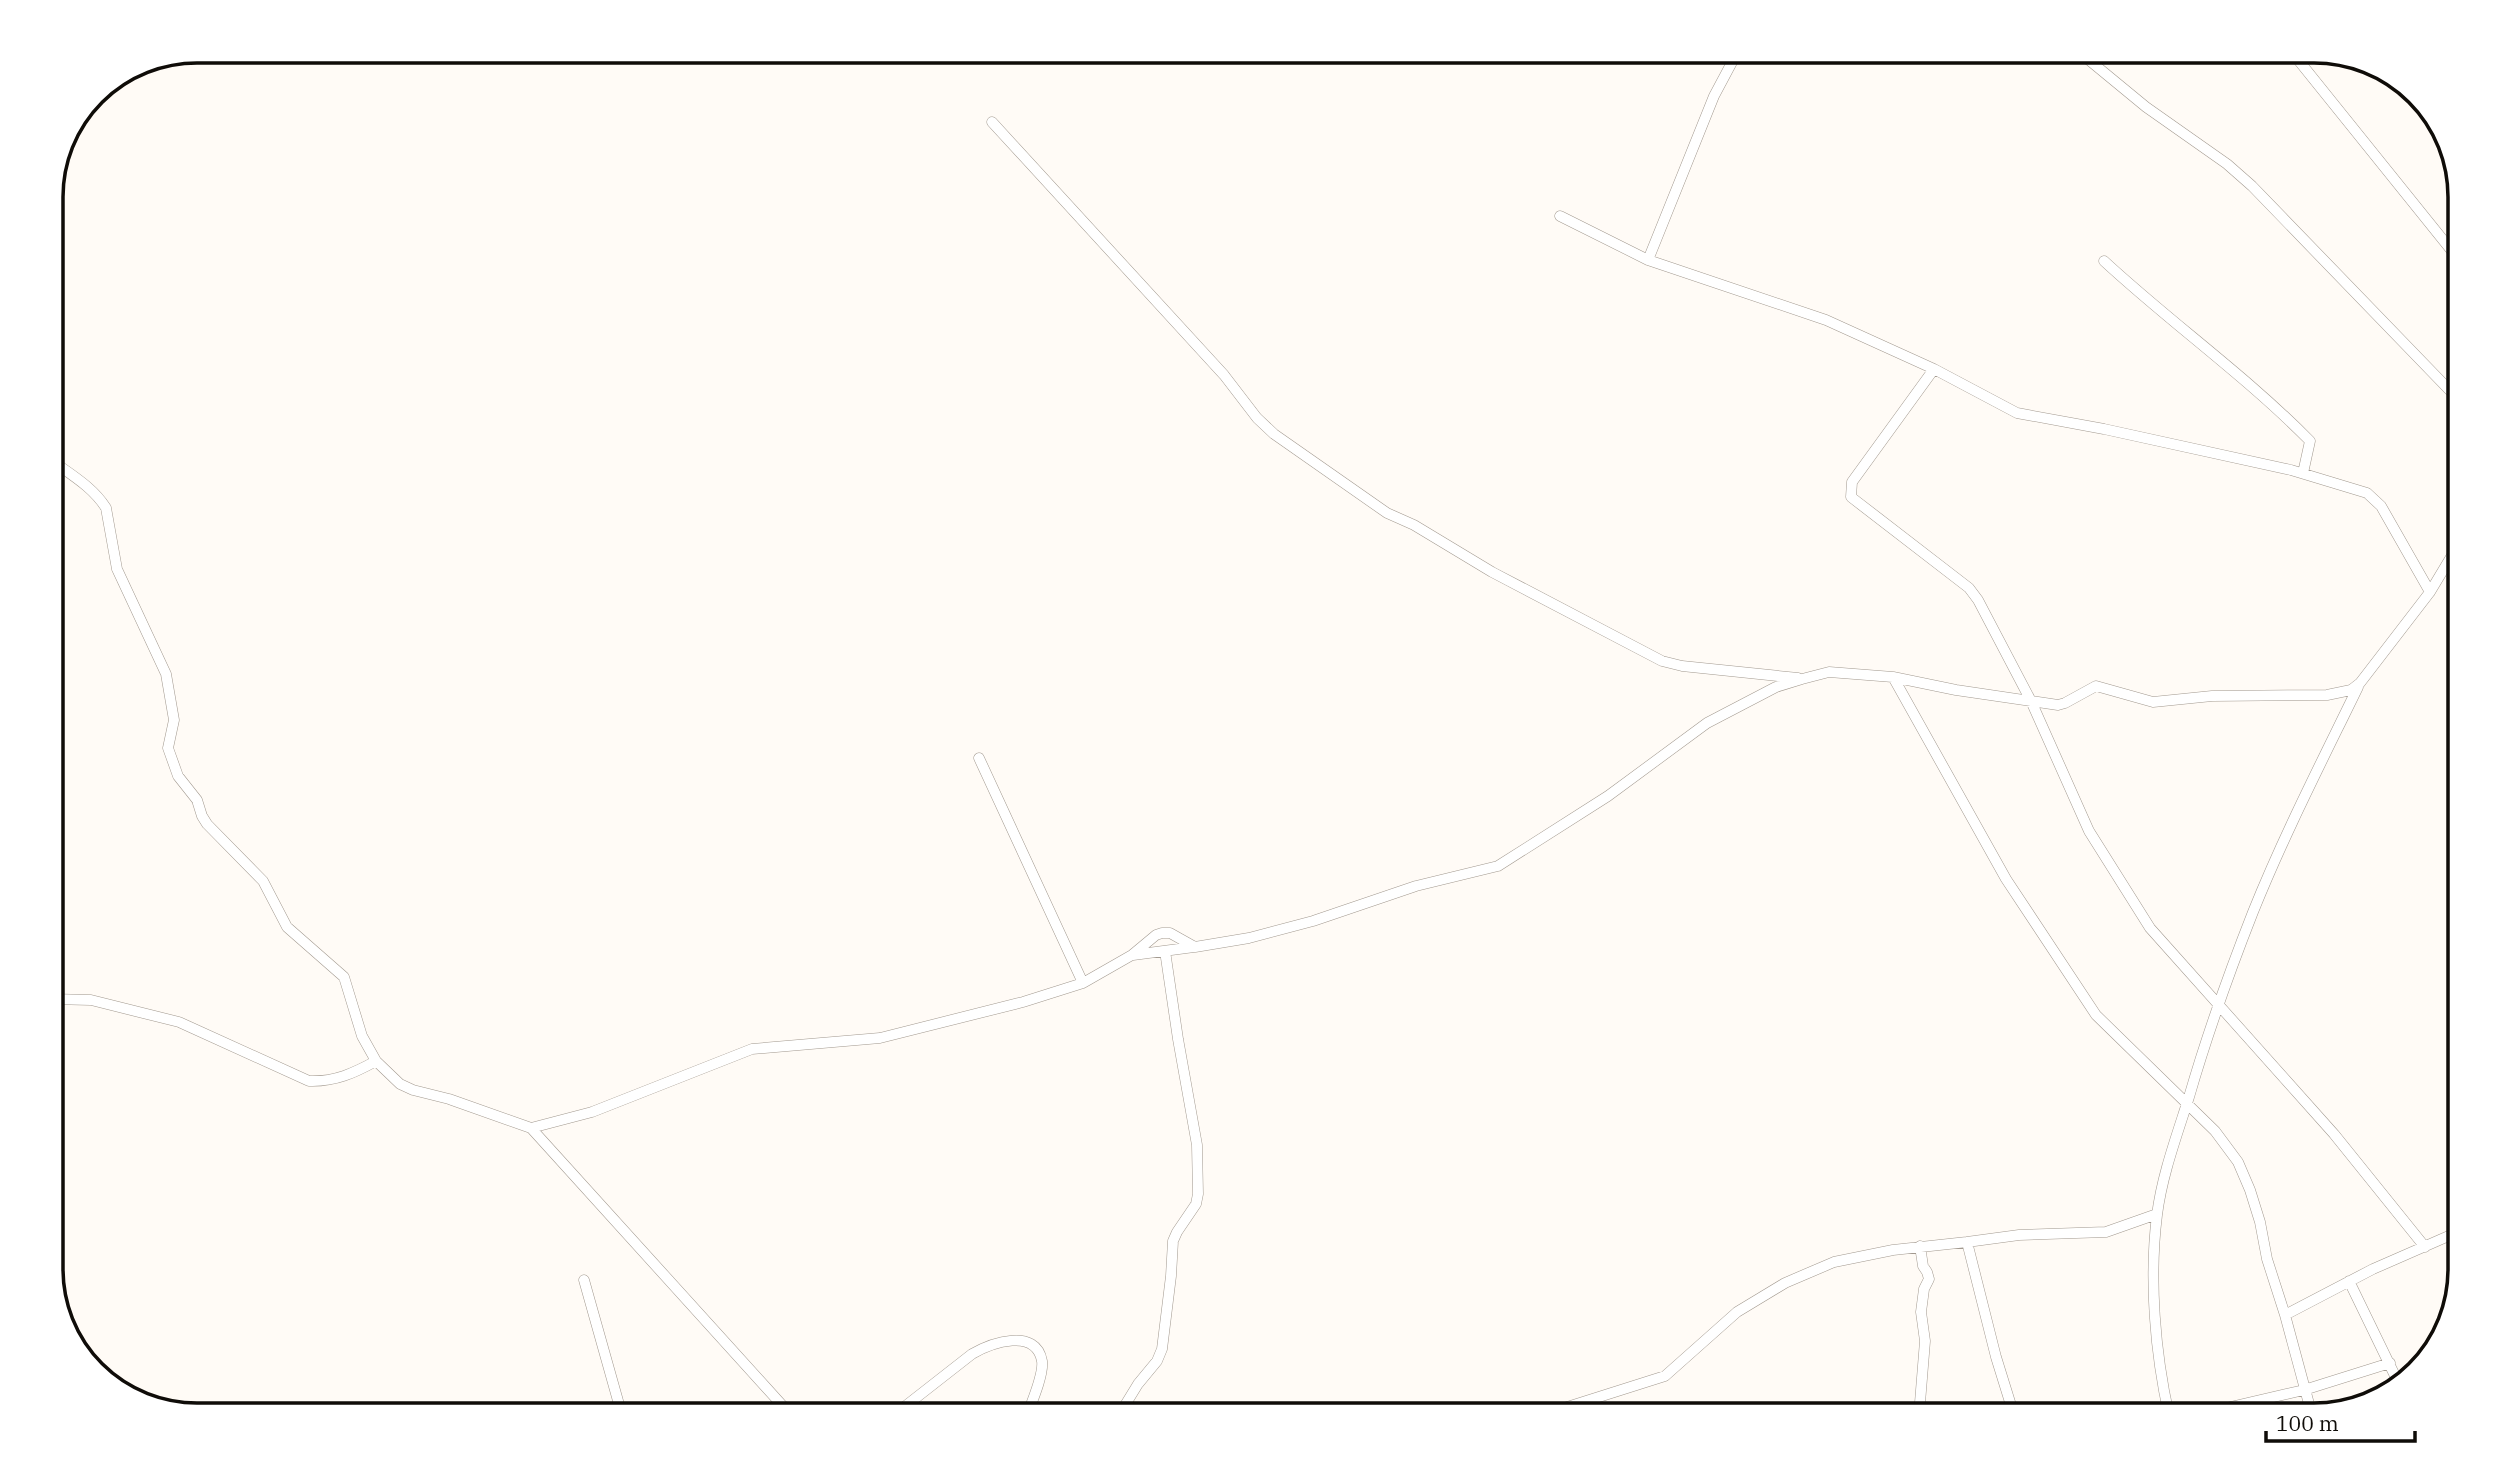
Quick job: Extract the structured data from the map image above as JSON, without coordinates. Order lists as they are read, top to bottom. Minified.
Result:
{"scale_bar":"100 m"}
